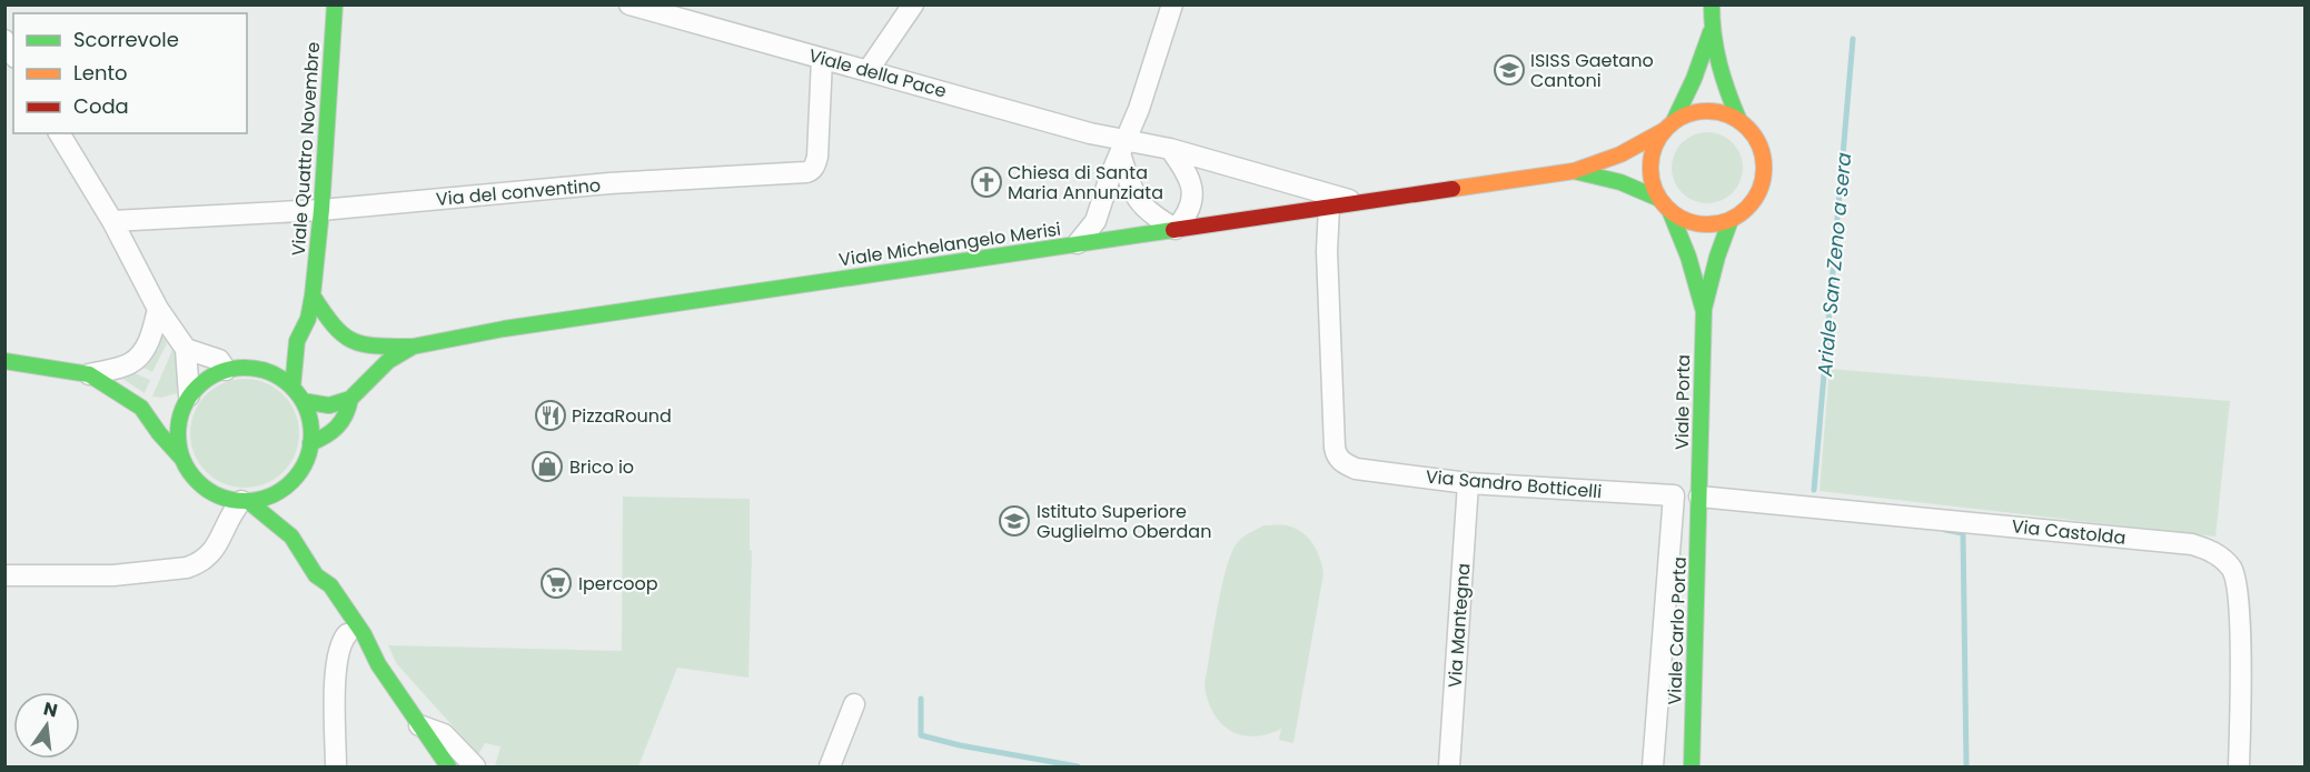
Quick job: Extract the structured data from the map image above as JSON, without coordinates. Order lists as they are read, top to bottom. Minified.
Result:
{"streets":{"main road":["Viale Quattro Novembre","Viale Michelangelo Merisi","Viale Porta","Viale Carlo Porta"],"street":["Viale della Pace","Via del conventino","Via Sandro Botticelli","Via Castolda","Via Mantegna"]},"crossings":[["Viale della Pace","Via del conventino"],["Viale della Pace","Viale Michelangelo Merisi"],["Viale Quattro Novembre","Via del conventino"],["Viale Michelangelo Merisi","Via Sandro Botticelli"],["Viale Porta","Via Castolda"],["Viale Porta","Viale Carlo Porta"],["Via Sandro Botticelli","Via Mantegna"],["Via Castolda","Viale Carlo Porta"]],"water":["Ariale San Zeno a sera"],"places":{"school or university":["ISISS Gaetano Cantoni","Istituto Superiore Guglielmo Oberdan"],"church":["Chiesa di Santa Maria Annunziata"],"restaurant":["PizzaRound"],"shop":["Brico io"],"supermarket":["Ipercoop"]},"legend":["Scorrevole","Lento","Coda"],"north":"top"}
